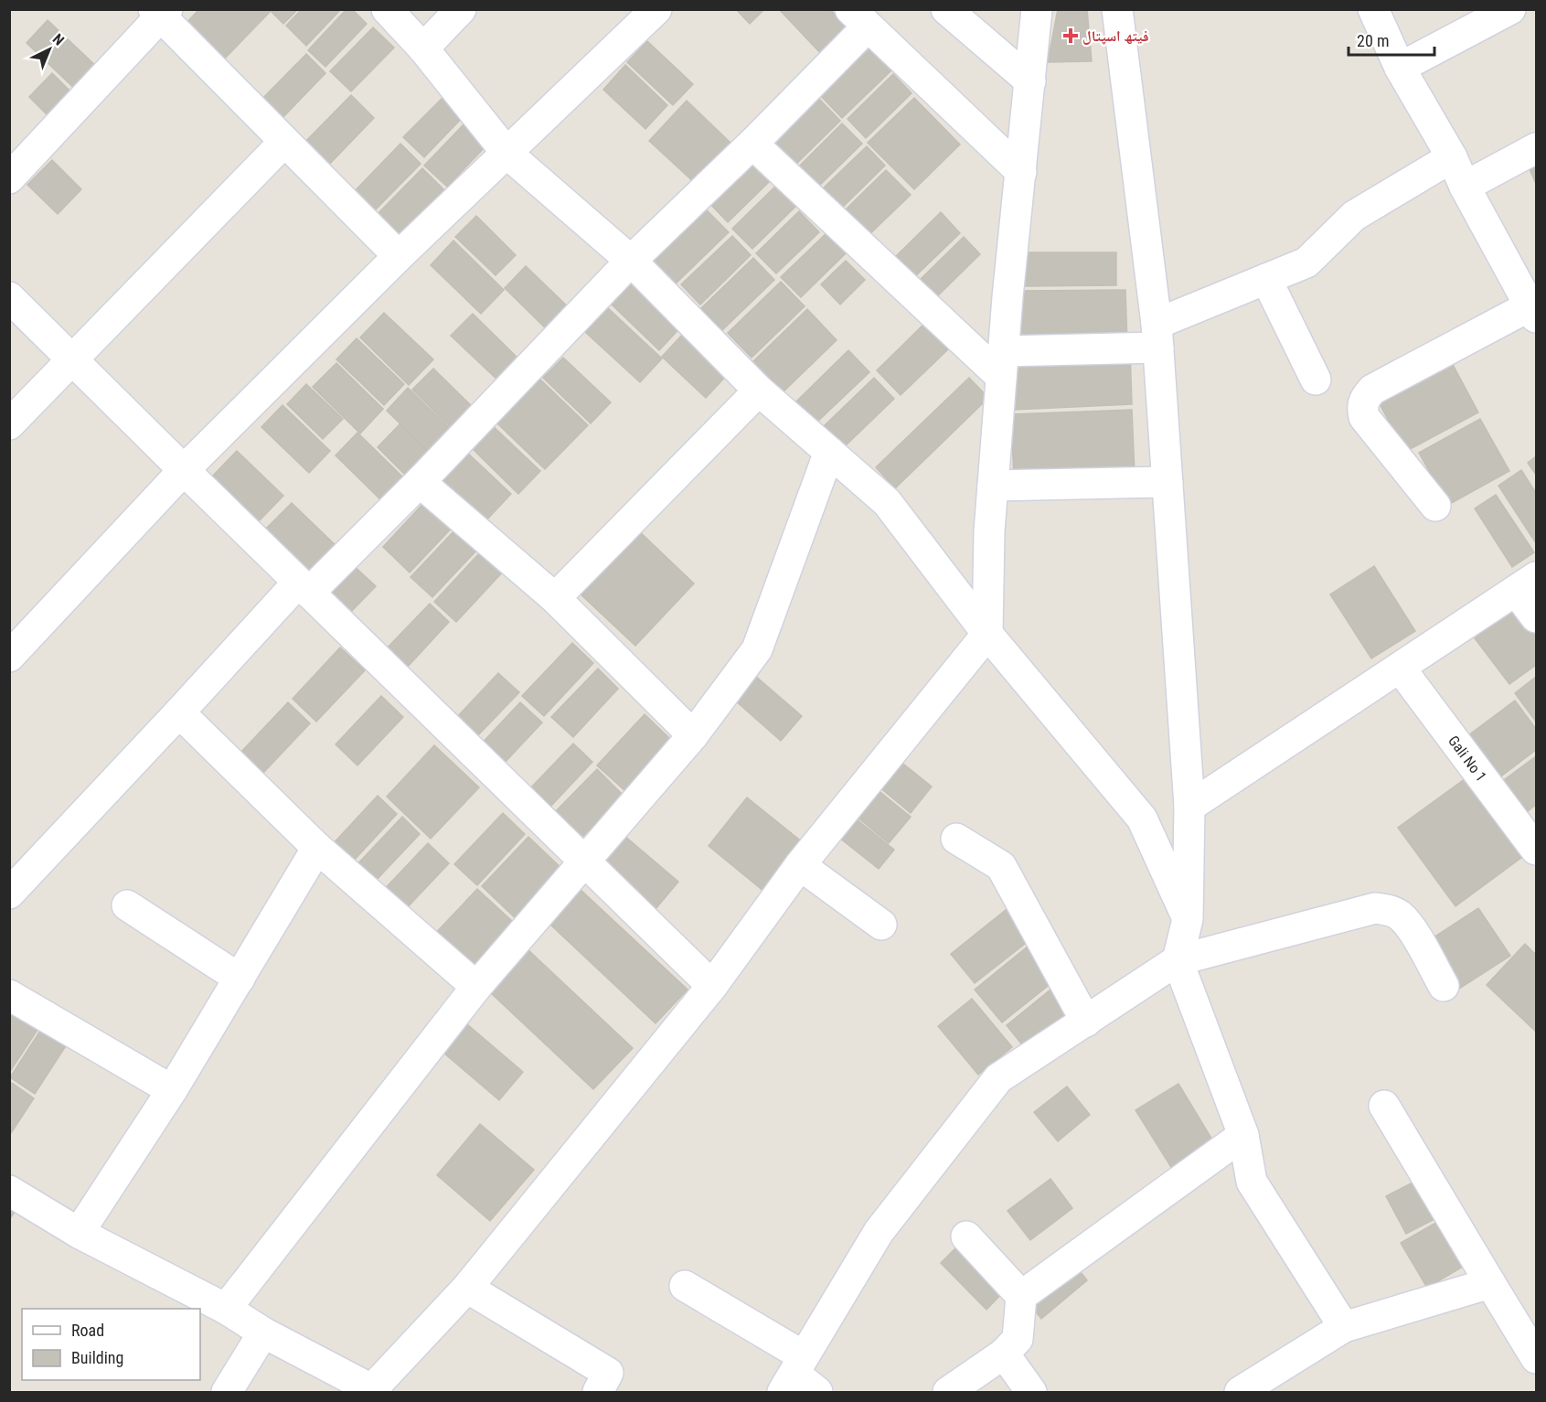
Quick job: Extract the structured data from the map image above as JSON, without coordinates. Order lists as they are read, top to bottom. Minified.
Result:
{"streets":{"street":["Gali No 1"]},"places":{"health":["فیتھ اسپتال"]},"legend":["Road","Building"],"scale_bar":"20 m","north":"top right"}
